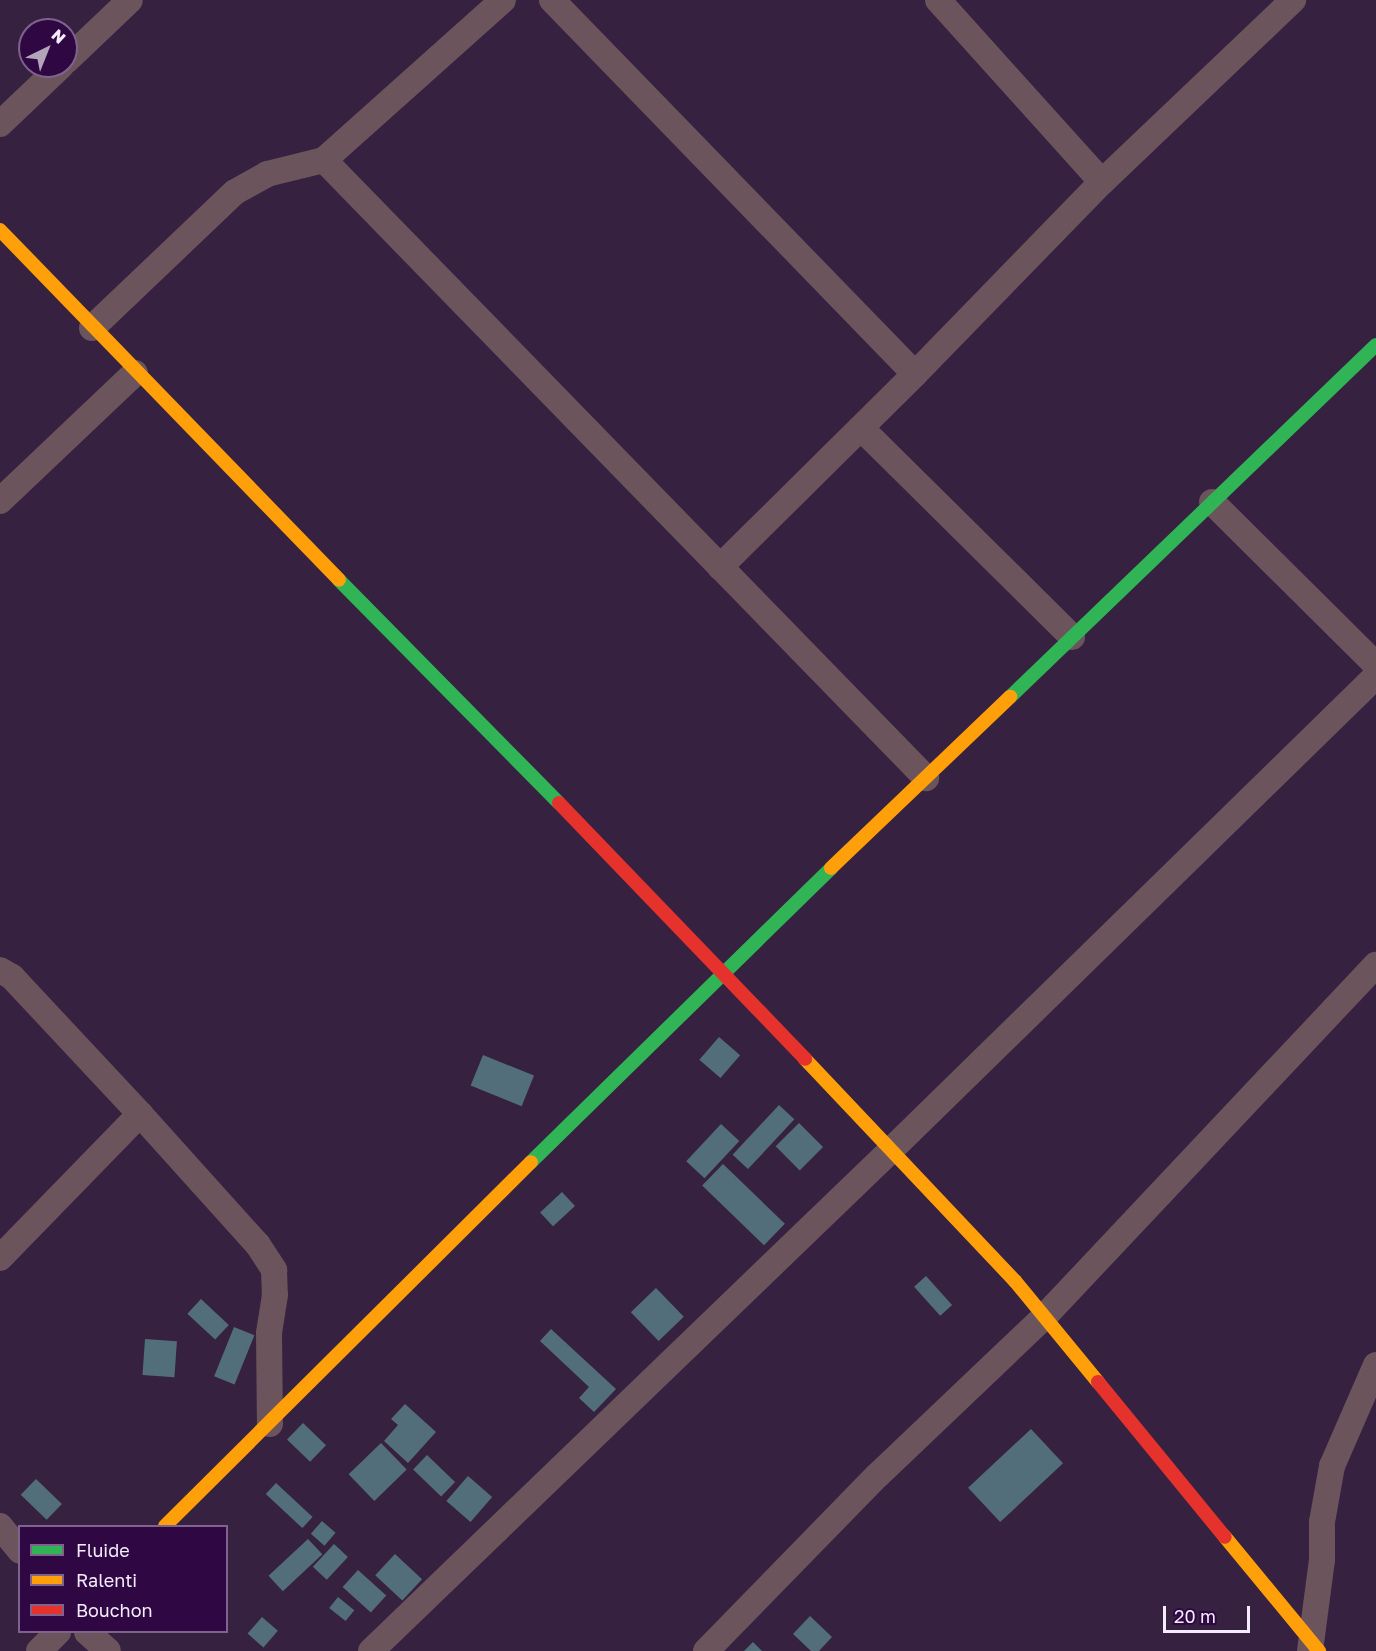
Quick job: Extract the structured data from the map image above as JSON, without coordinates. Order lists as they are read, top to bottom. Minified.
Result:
{"legend":["Fluide","Ralenti","Bouchon"],"scale_bar":"20 m","north":"top right"}
